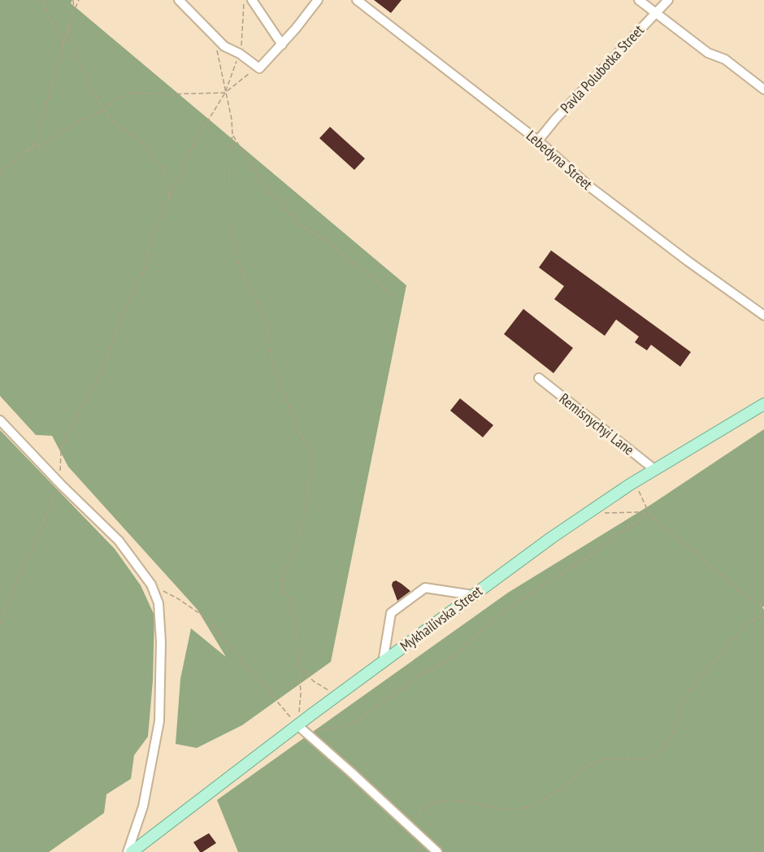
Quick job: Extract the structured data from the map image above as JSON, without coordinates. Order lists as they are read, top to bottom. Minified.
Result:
{"streets":{"main road":["Mykhailivska Street"],"street":["Pavla Polubotka Street","Lebedyna Street","Remisnychyi Lane"]},"crossings":[["Pavla Polubotka Street","Lebedyna Street"],["Remisnychyi Lane","Mykhailivska Street"]]}
